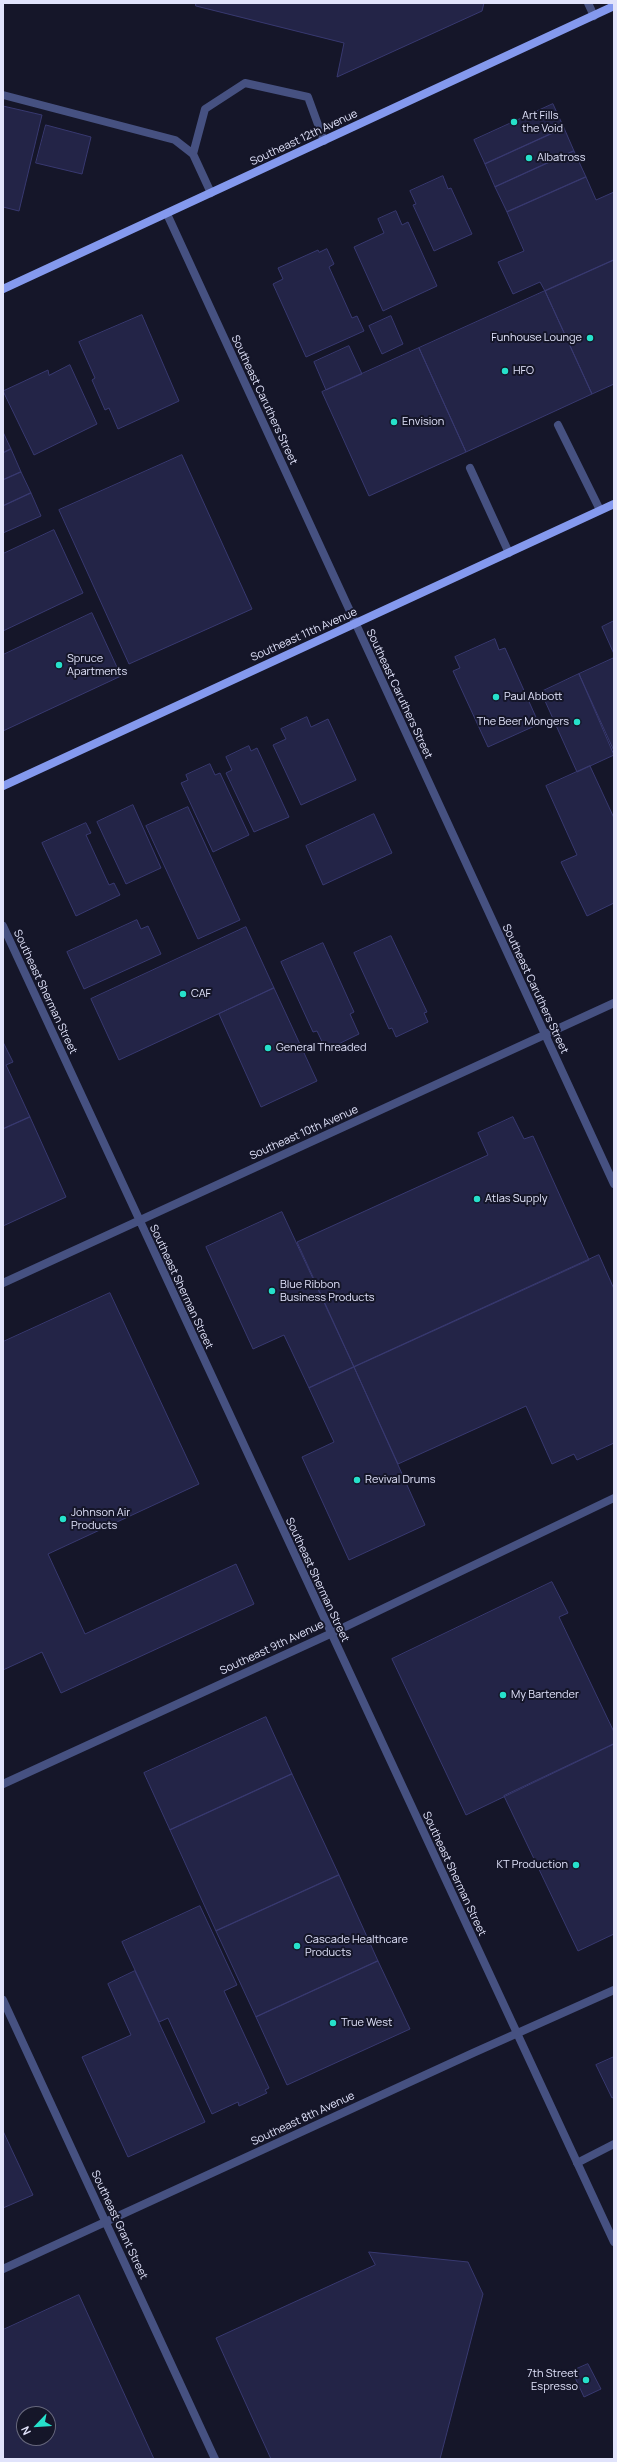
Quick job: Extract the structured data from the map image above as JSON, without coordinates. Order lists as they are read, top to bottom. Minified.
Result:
{"streets":{"main road":["Southeast 12th Avenue","Southeast 11th Avenue"],"street":["Southeast Caruthers Street","Southeast Sherman Street","Southeast 10th Avenue","Southeast 9th Avenue","Southeast 8th Avenue","Southeast Grant Street"]},"crossings":[["Southeast 12th Avenue","Southeast Caruthers Street"],["Southeast Caruthers Street","Southeast 11th Avenue"],["Southeast Caruthers Street","Southeast 10th Avenue"],["Southeast Sherman Street","Southeast 10th Avenue"],["Southeast Sherman Street","Southeast 9th Avenue"],["Southeast Sherman Street","Southeast 8th Avenue"],["Southeast 8th Avenue","Southeast Grant Street"]],"places":["Art Fills the Void","Albatross","Funhouse Lounge","HFO","Envision","Spruce Apartments","Paul Abbott","The Beer Mongers","CAF","General Threaded","Atlas Supply","Blue Ribbon Business Products","Revival Drums","Johnson Air Products","My Bartender","KT Production","Cascade Healthcare Products","True West","7th Street Espresso"],"north":"bottom left"}
